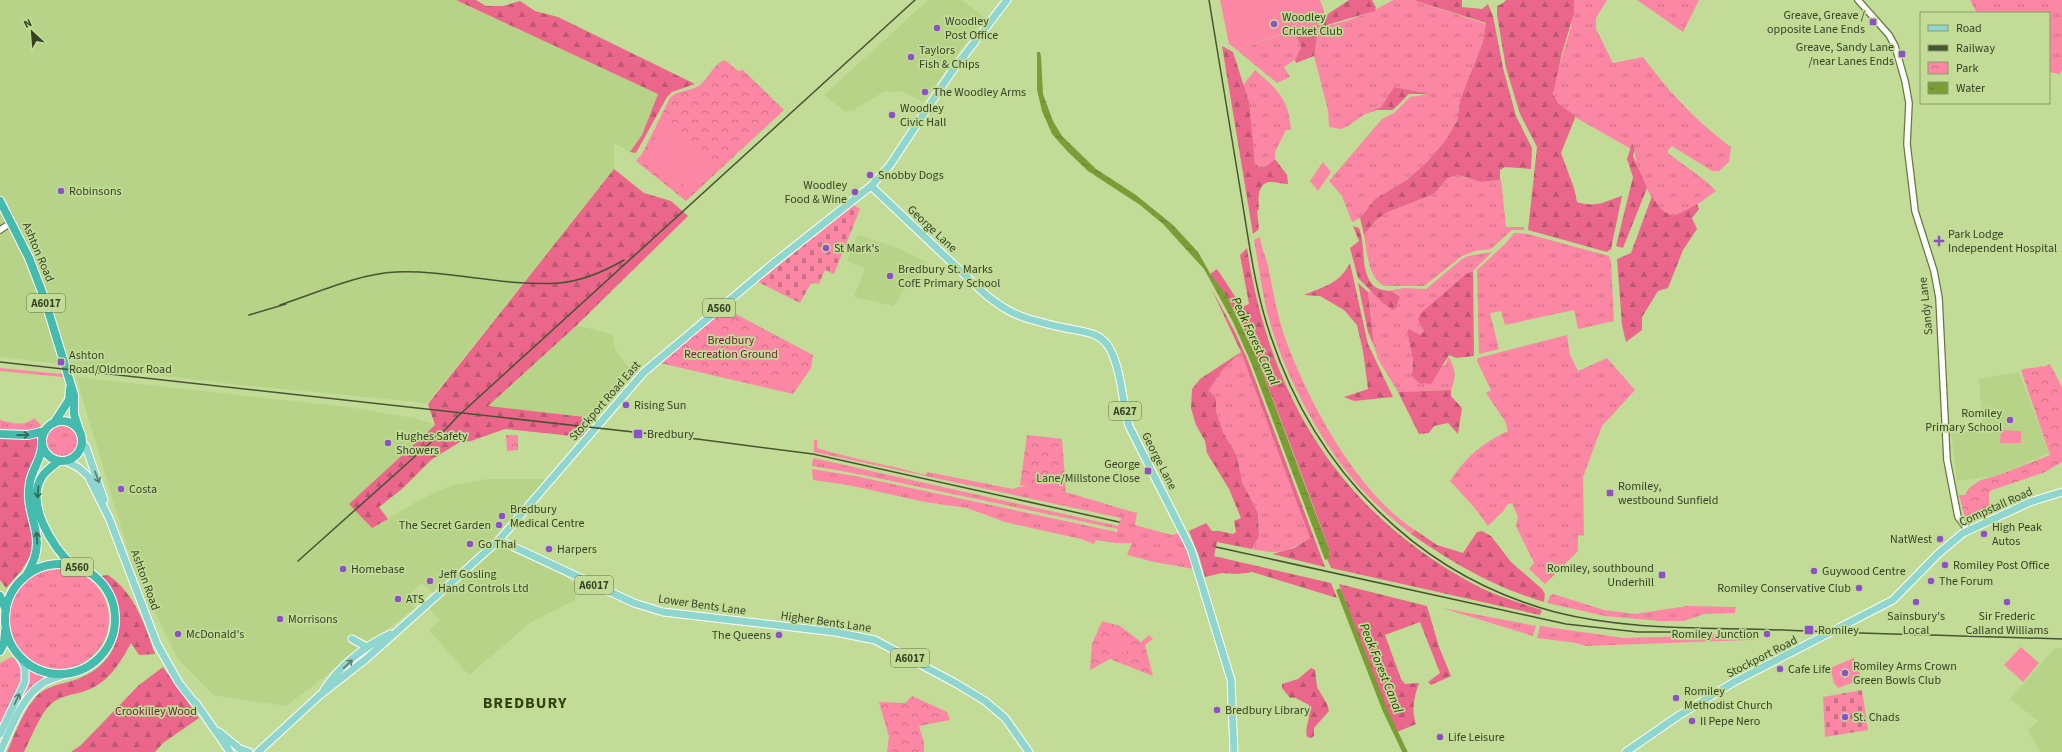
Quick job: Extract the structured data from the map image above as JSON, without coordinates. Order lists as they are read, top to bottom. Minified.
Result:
{"streets":{"highway":["Ashton Road","A6017","A560"],"main road":["George Lane","Stockport Road East","A627","Compstall Road","Lower Bents Lane","Higher Bents Lane","Stockport Road"],"street":["Sandy Lane"]},"crossings":[["George Lane","A560"],["George Lane","Stockport Road East"],["Ashton Road","A560"],["Sandy Lane","Compstall Road"],["A560","Stockport Road East"],["A560","Lower Bents Lane"],["Stockport Road East","Lower Bents Lane"],["Compstall Road","Stockport Road"],["Lower Bents Lane","Higher Bents Lane"]],"districts":["BREDBURY"],"water":["Peak Forest Canal"],"parks":["Bredbury Recreation Ground","Crookilley Wood"],"places":{"transit":["Greave, Greave / opposite Lane Ends","Greave, Sandy Lane /near Lanes Ends","Ashton Road/Oldmoor Road","Bredbury","George Lane/Millstone Close","Romiley, westbound Sunfield","Romiley, southbound Underhill","Romiley"],"other":["Woodley Cricket Club","Woodley Post Office","Taylors Fish & Chips","The Woodley Arms","Woodley Civic Hall","Snobby Dogs","Robinsons","Woodley Food & Wine","St Mark's","Bredbury St. Marks CofE Primary School","Rising Sun","Romiley Primary School","Hughes Safety Showers","Costa","Bredbury Medical Centre","The Secret Garden","High Peak Autos","NatWest","Go Thai","Harpers","Romiley Post Office","Homebase","Guywood Centre","Jeff Gosling Hand Controls Ltd","The Forum","Romiley Conservative Club","ATS","Sainsbury's Local","Sir Frederic Calland Williams","Morrisons","McDonald's","Romiley Junction","The Queens","Cafe Life","Romiley Arms Crown Green Bowls Club","Romiley Methodist Church","Bredbury Library","St. Chads","Il Pepe Nero","Life Leisure"],"health":["Park Lodge Independent Hospital"]},"legend":["Road","Railway","Park","Water"],"north":"top left"}
